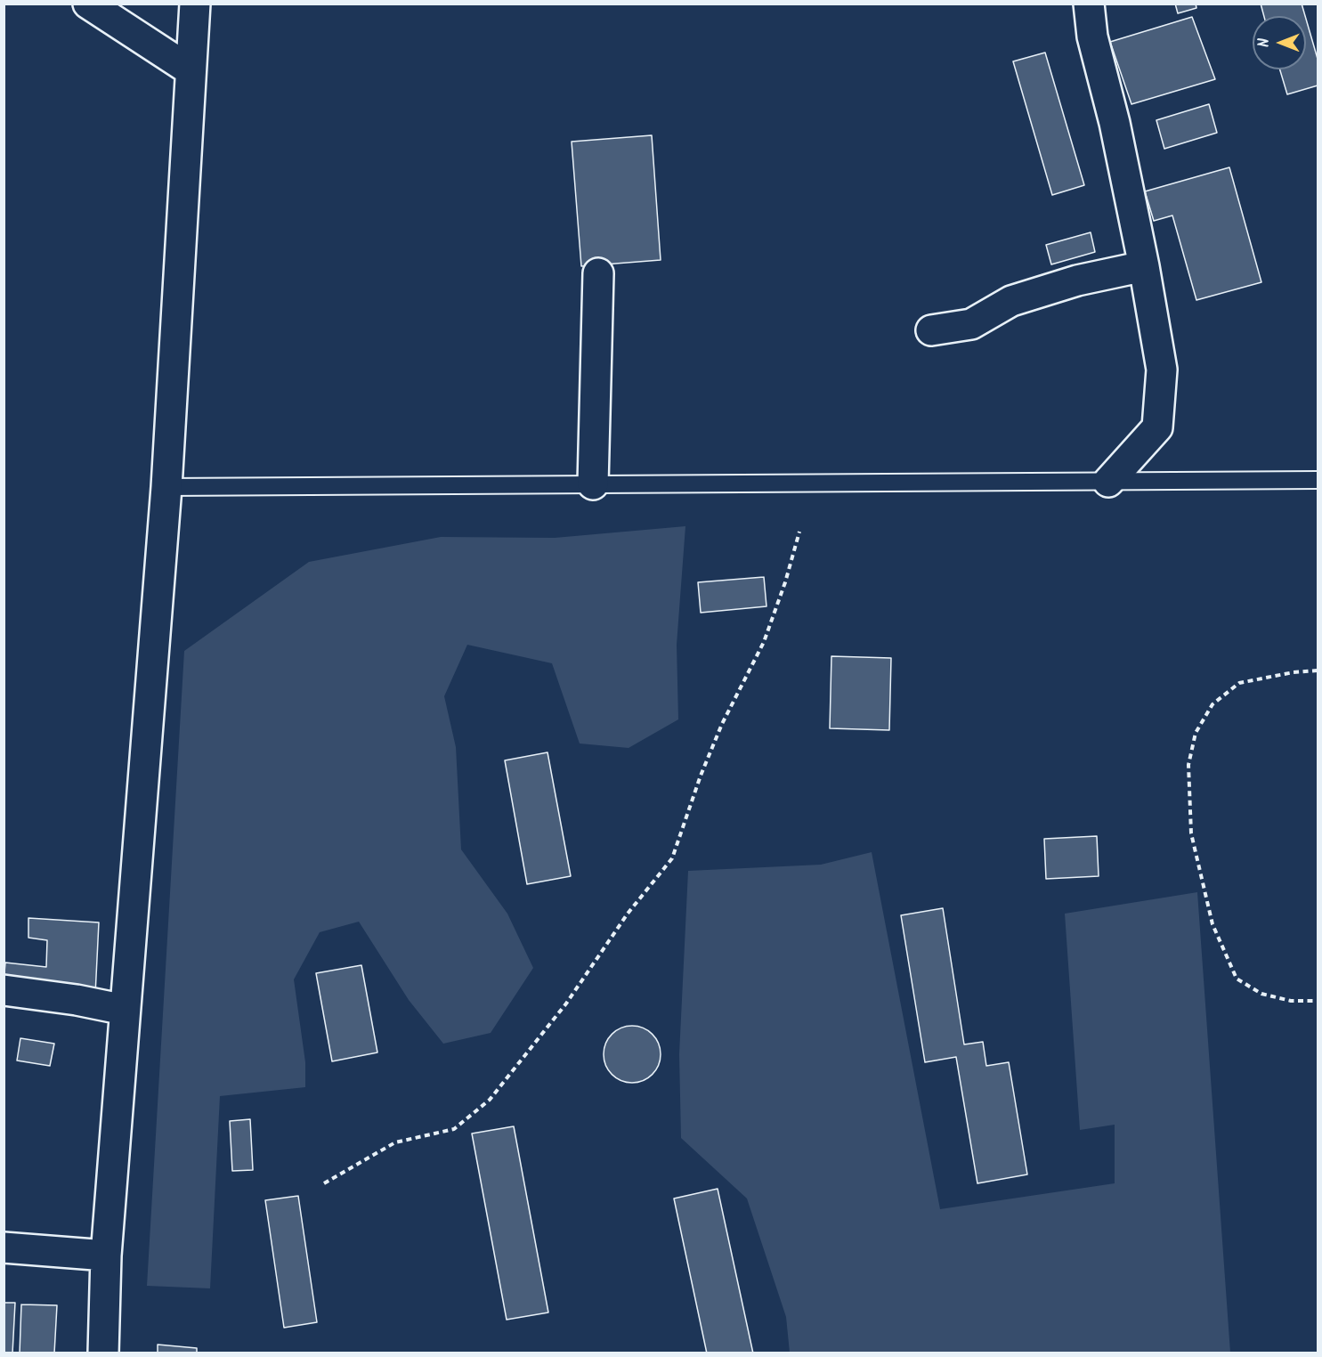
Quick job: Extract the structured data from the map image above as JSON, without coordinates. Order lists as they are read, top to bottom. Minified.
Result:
{"north":"left"}
